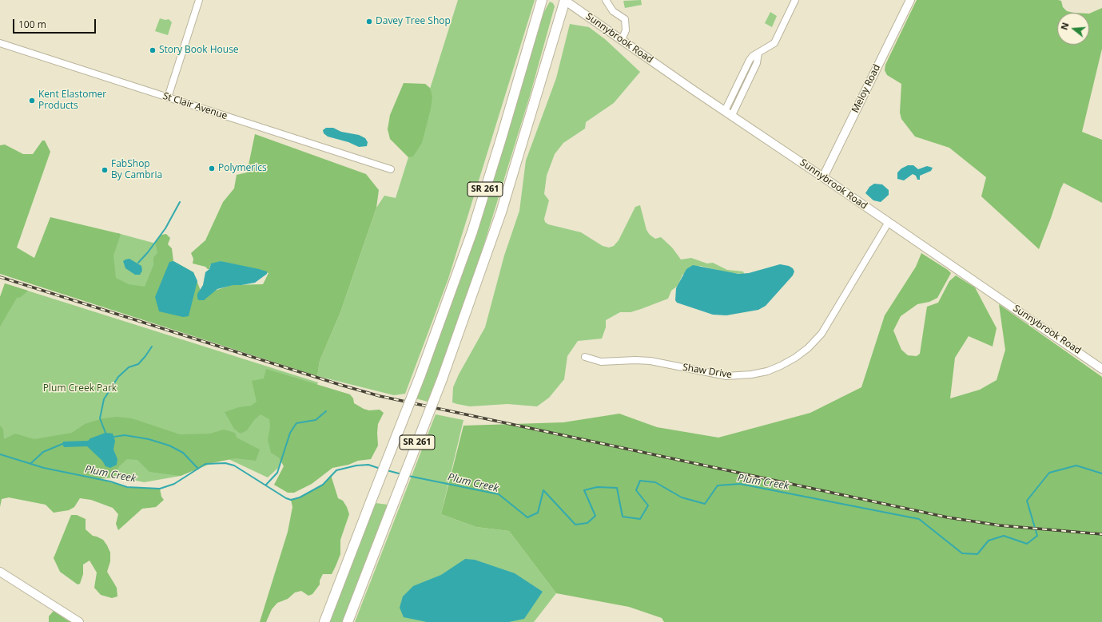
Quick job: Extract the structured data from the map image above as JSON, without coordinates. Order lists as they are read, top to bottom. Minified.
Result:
{"streets":{"main road":["SR 261"],"street":["Sunnybrook Road","Meloy Road","St Clair Avenue","Shaw Drive"]},"crossings":[["Sunnybrook Road","Meloy Road"],["Sunnybrook Road","SR 261"],["Sunnybrook Road","Shaw Drive"]],"water":["Plum Creek"],"parks":["Plum Creek Park"],"places":["Davey Tree Shop","Story Book House","Kent Elastomer Products","Polymerics","FabShop By Cambria"],"scale_bar":"100 m","north":"left"}
